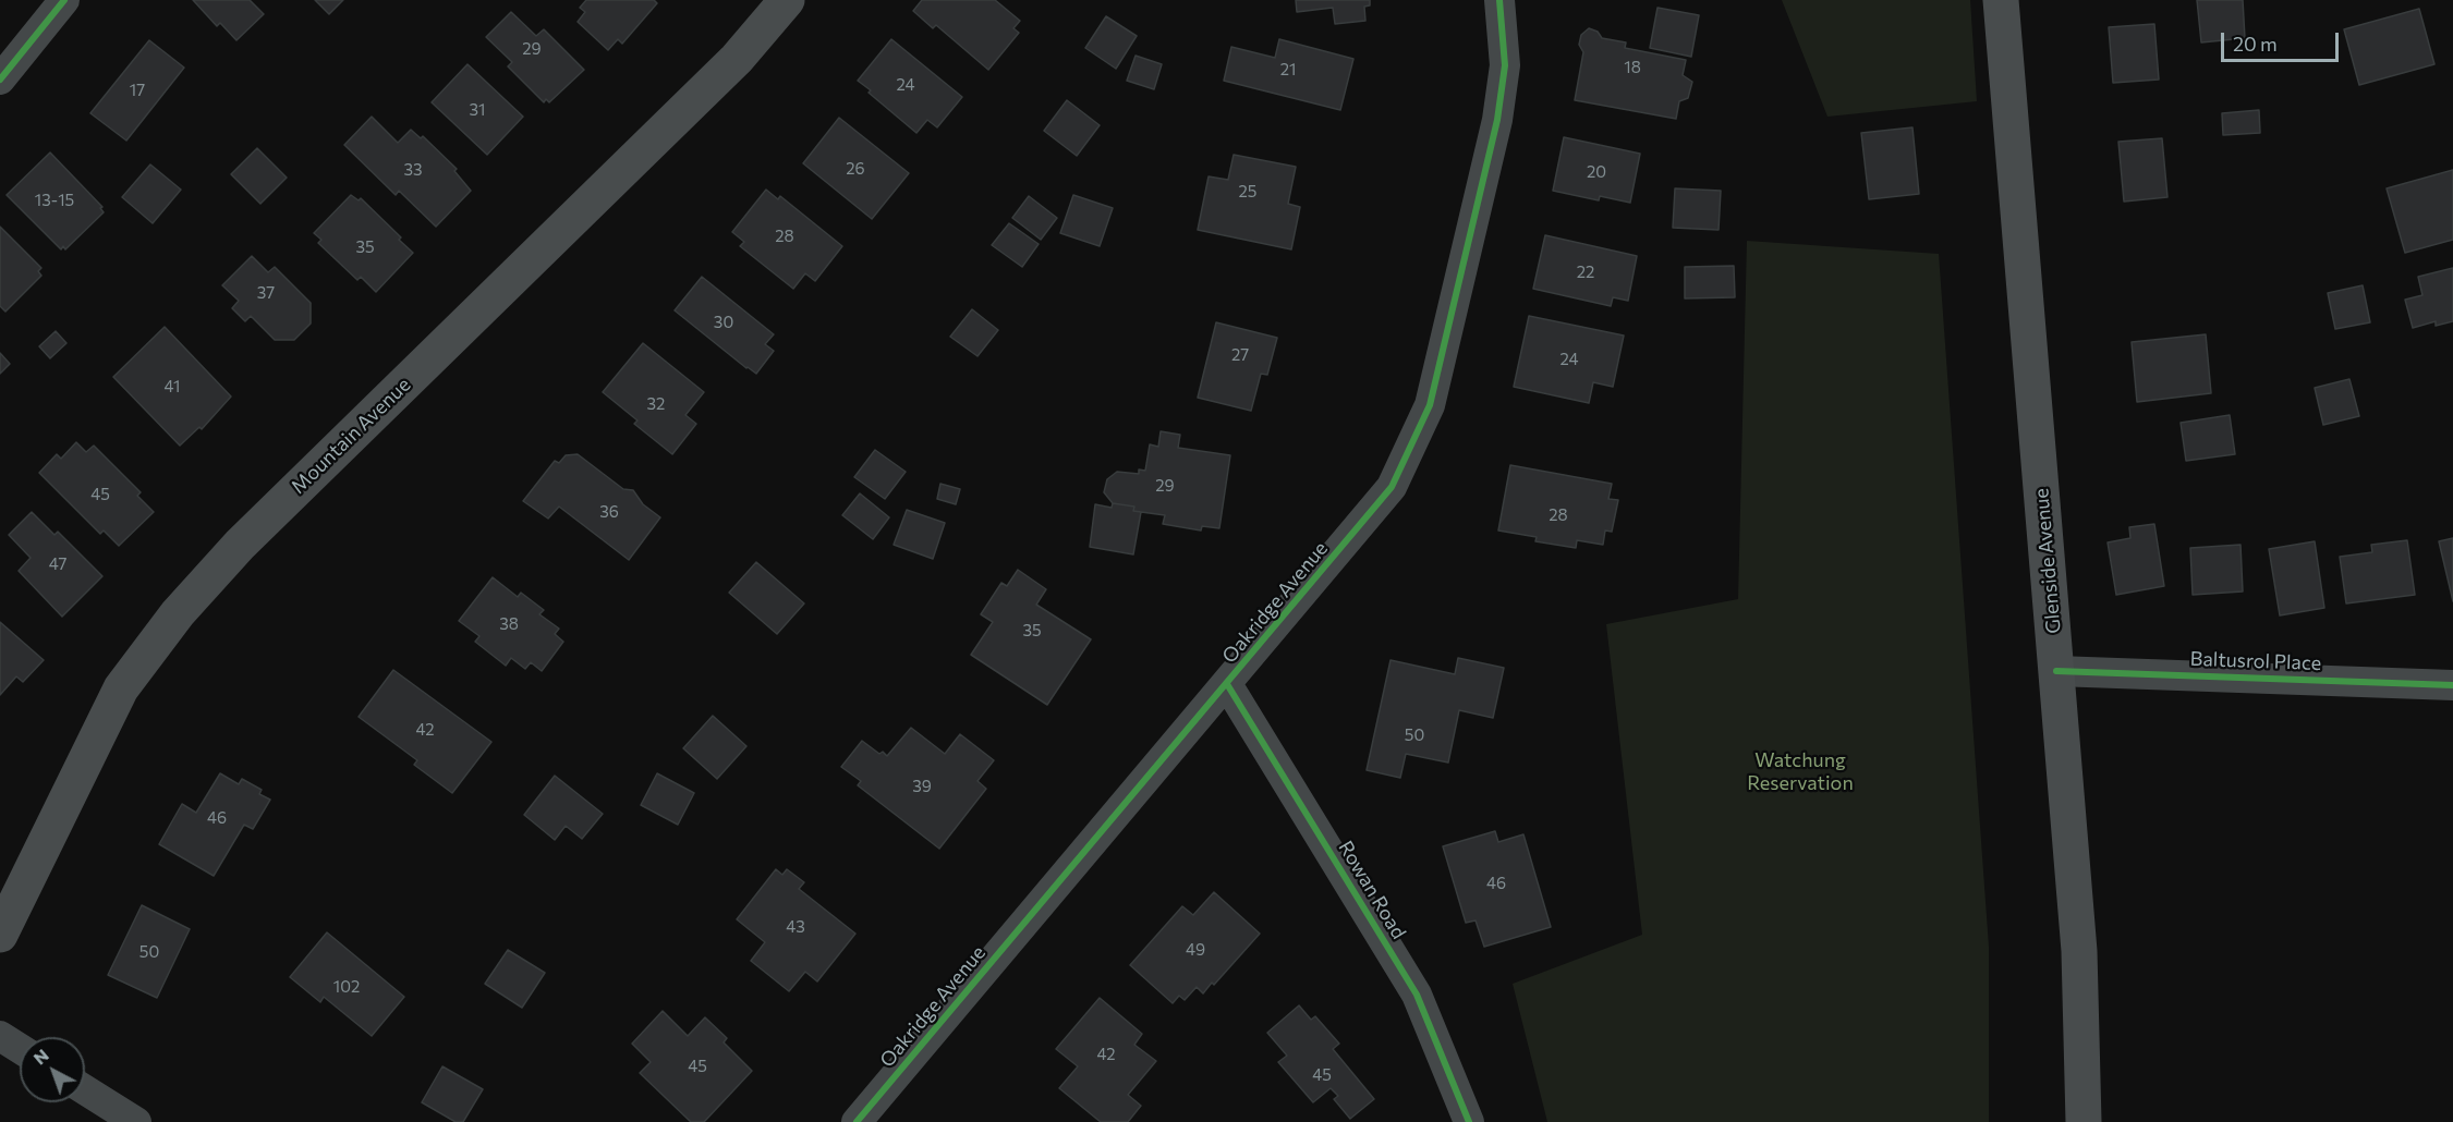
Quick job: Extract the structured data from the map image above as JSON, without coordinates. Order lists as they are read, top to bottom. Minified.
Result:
{"streets":{"main road":["Mountain Avenue","Glenside Avenue"],"street":["Oakridge Avenue","Baltusrol Place","Rowan Road"]},"crossings":[["Glenside Avenue","Baltusrol Place"],["Oakridge Avenue","Rowan Road"]],"parks":["Watchung Reservation"],"house_numbers":["29","18","21","24","17","31","26","33","20","25","13-15","28","35","22","37","30","27","24","41","32","29","45","36","28","47","38","35","42","50","39","46","46","43","49","50","102","42","45","45"],"scale_bar":"20 m","north":"top left"}
